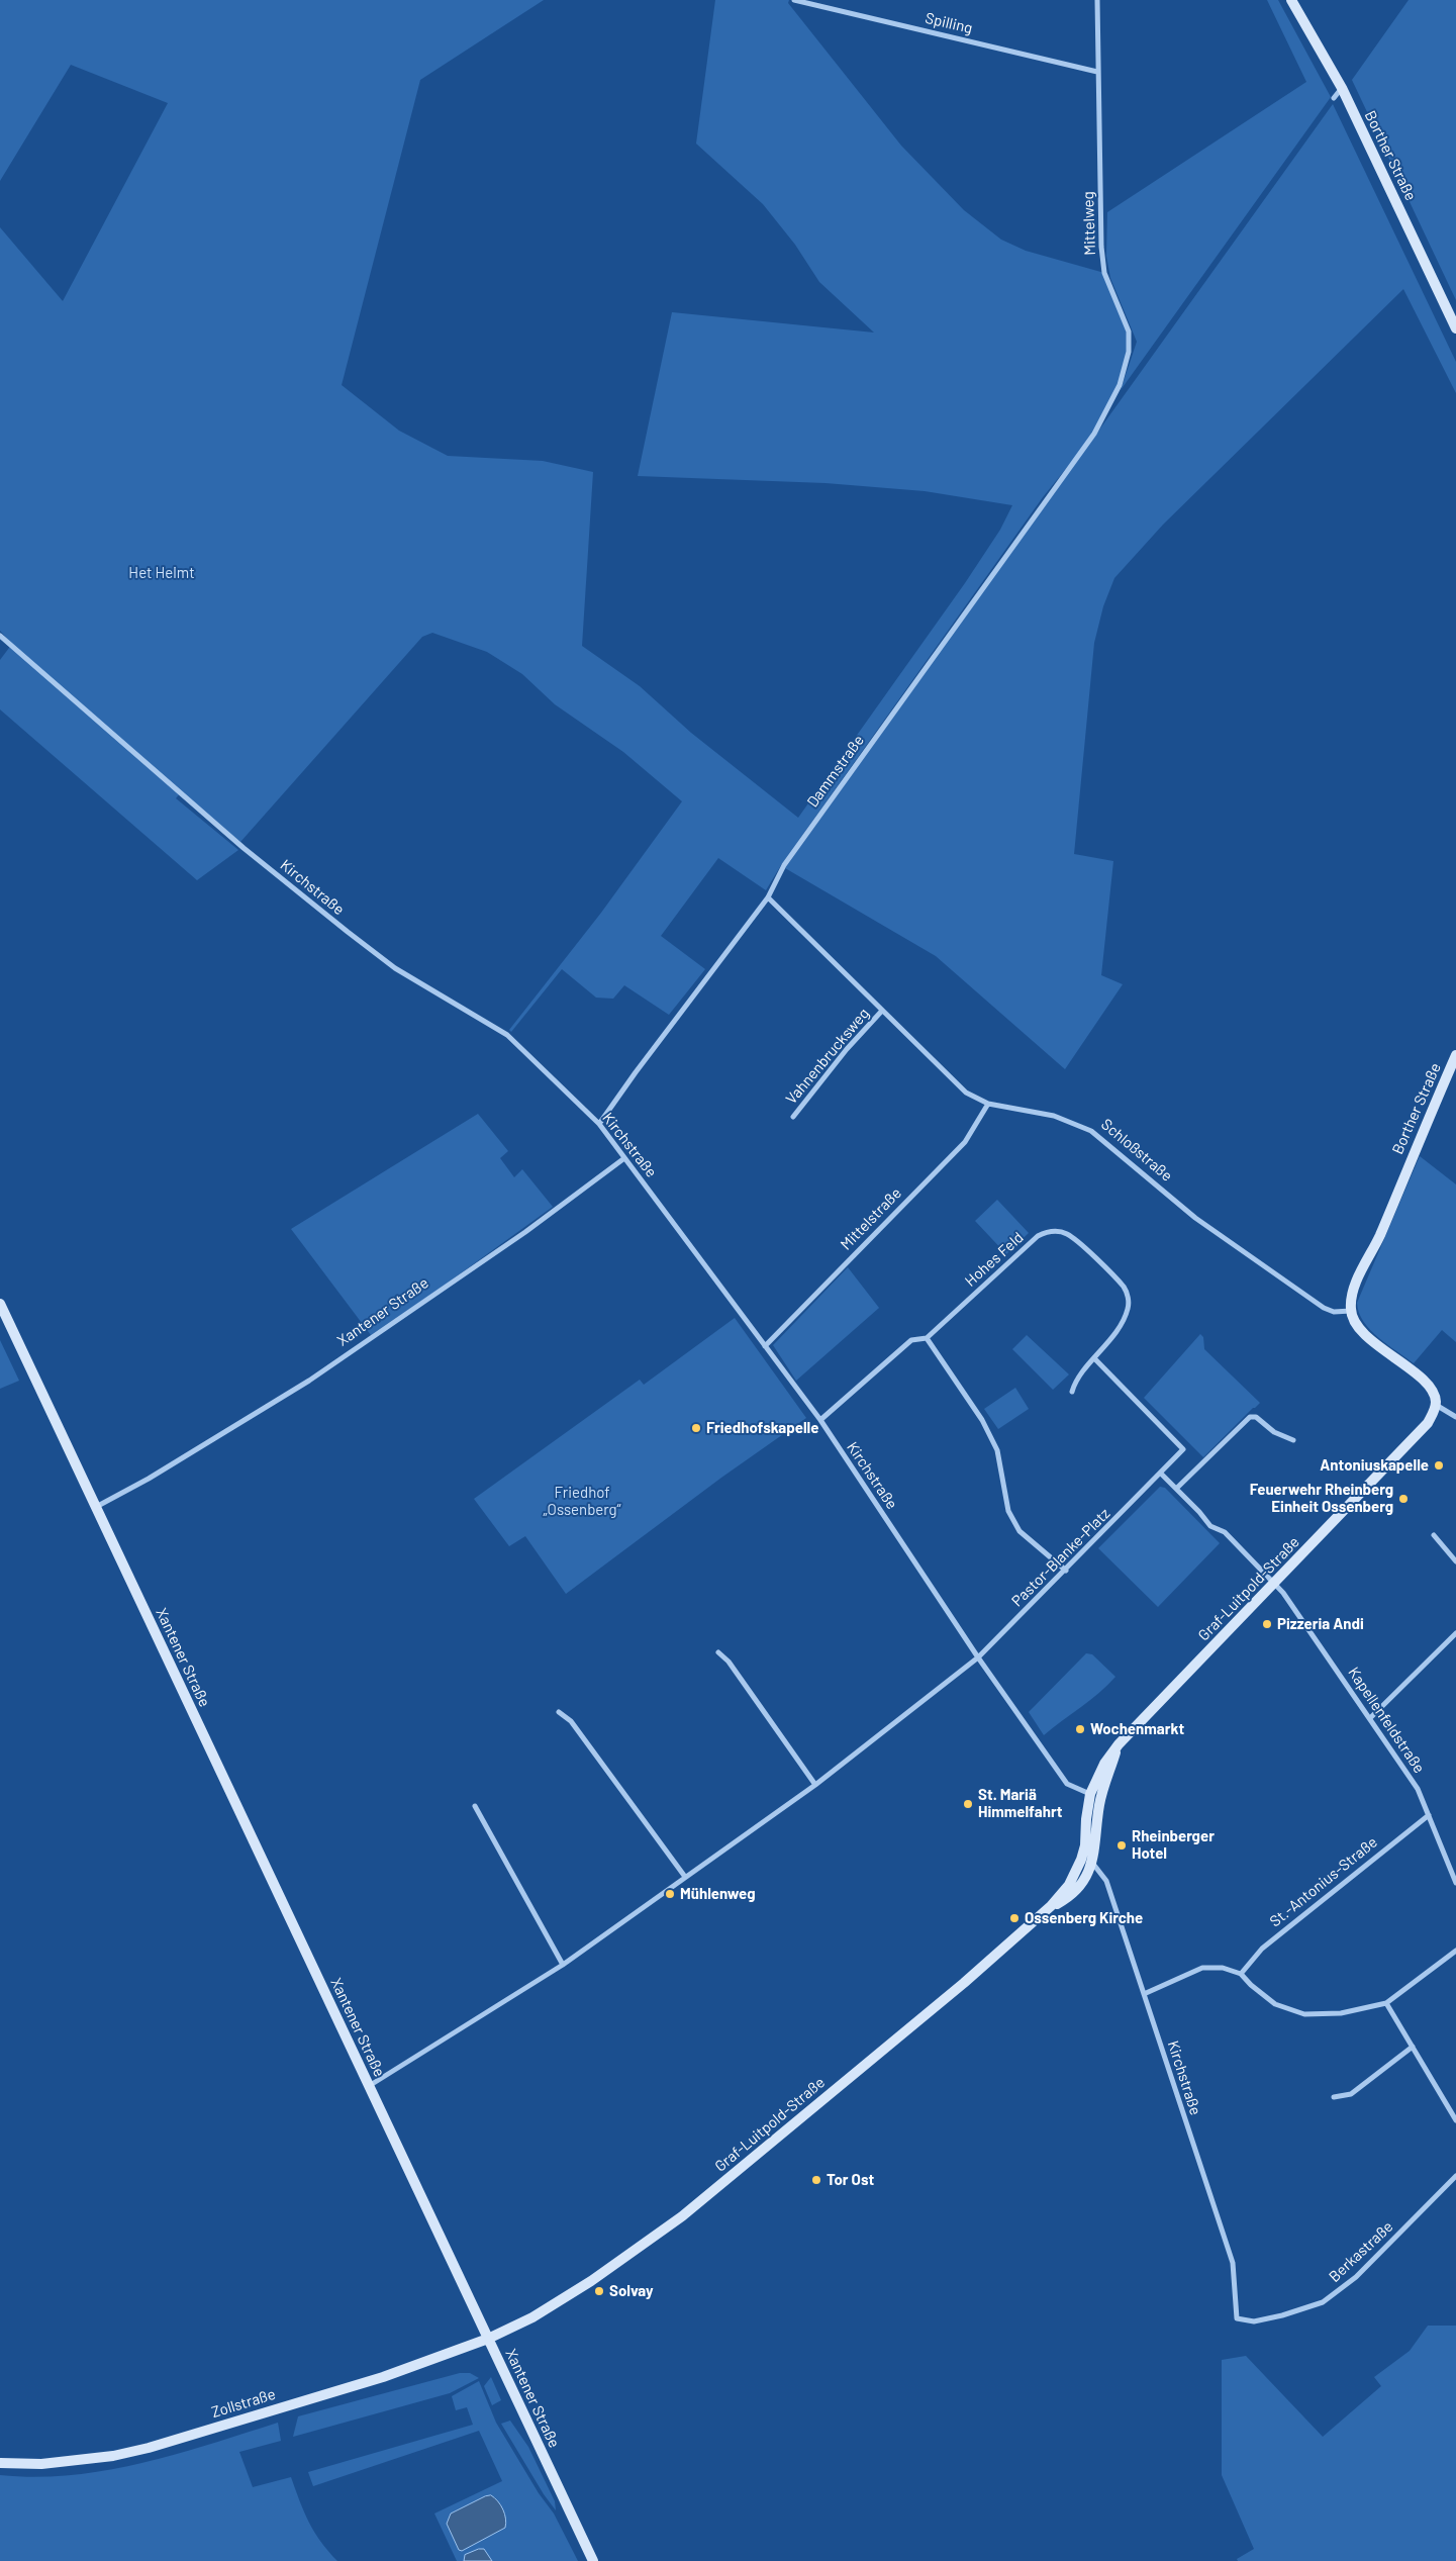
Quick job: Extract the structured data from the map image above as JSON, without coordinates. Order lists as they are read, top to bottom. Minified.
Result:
{"streets":{"street":["Spilling","Borther Straße","Mittelweg","Dammstraße","Kirchstraße","Vahnenbrucksweg","Schloßstraße","Mittelstraße","Hohes Feld","Xantener Straße","Pastor-Blanke-Platz","Graf-Luitpold-Straße","Kapellenfeldstraße","St.-Antonius-Straße","Berkastraße","Zollstraße"]},"crossings":[["Spilling","Mittelweg"],["Borther Straße","Schloßstraße"],["Mittelweg","Dammstraße"],["Dammstraße","Kirchstraße"],["Dammstraße","Schloßstraße"],["Kirchstraße","Mittelstraße"],["Kirchstraße","Hohes Feld"],["Kirchstraße","Xantener Straße"],["Kirchstraße","Pastor-Blanke-Platz"],["Kirchstraße","Graf-Luitpold-Straße"],["Kirchstraße","Berkastraße"],["Vahnenbrucksweg","Schloßstraße"],["Schloßstraße","Mittelstraße"],["Hohes Feld","Pastor-Blanke-Platz"],["Xantener Straße","Graf-Luitpold-Straße"],["Xantener Straße","Zollstraße"],["Graf-Luitpold-Straße","Kapellenfeldstraße"],["Graf-Luitpold-Straße","Zollstraße"],["Kapellenfeldstraße","St.-Antonius-Straße"]],"parks":["Het Helmt","Friedhof „Ossenberg“"],"places":["Friedhofskapelle","Antoniuskapelle","Feuerwehr Rheinberg Einheit Ossenberg","Pizzeria Andi","Wochenmarkt","St. Mariä Himmelfahrt","Rheinberger Hotel","Mühlenweg","Ossenberg Kirche","Tor Ost","Solvay"]}
